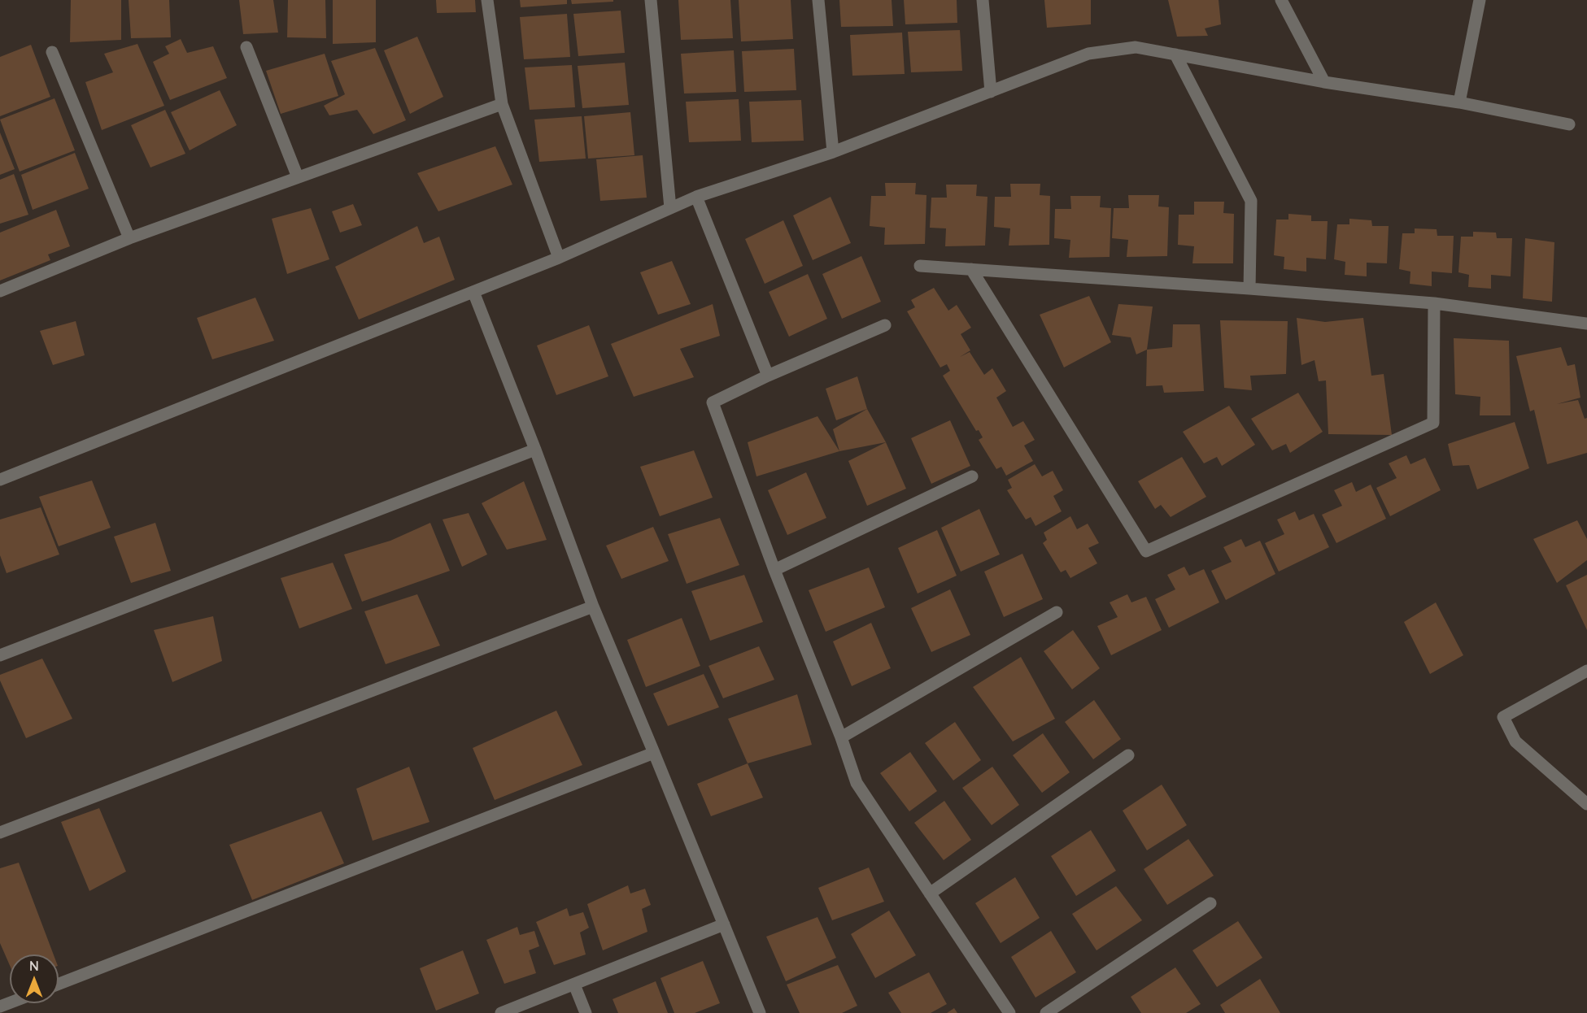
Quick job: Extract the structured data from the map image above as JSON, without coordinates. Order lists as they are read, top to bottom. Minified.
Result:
{"north":"top"}
